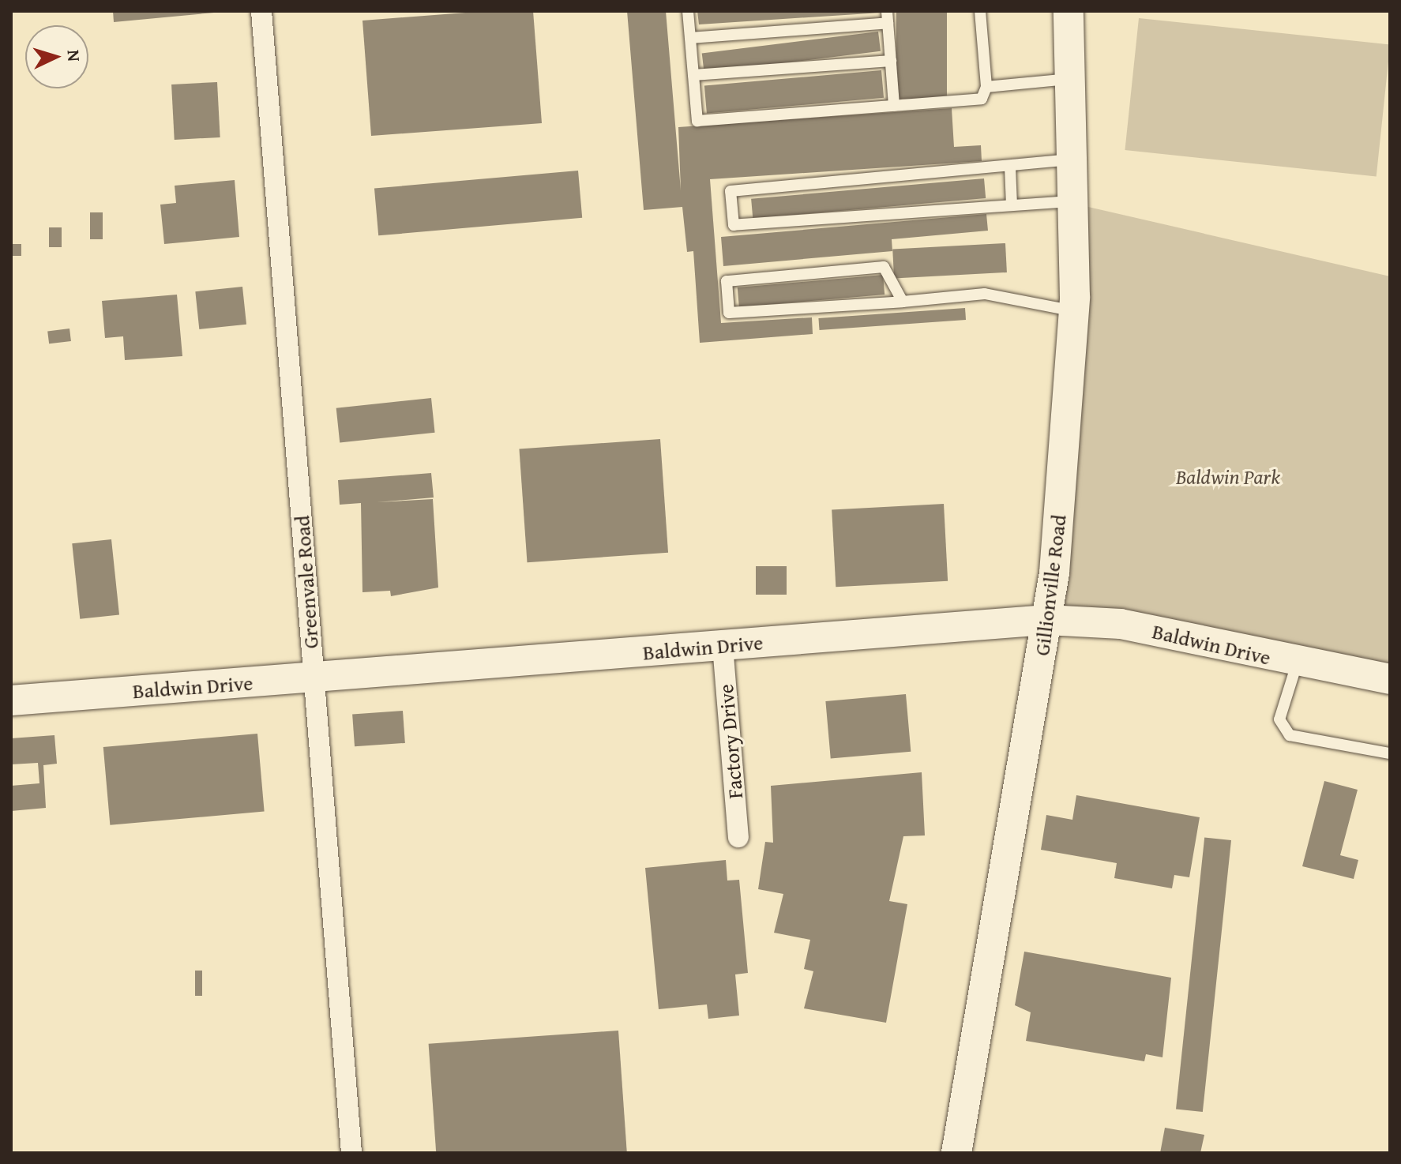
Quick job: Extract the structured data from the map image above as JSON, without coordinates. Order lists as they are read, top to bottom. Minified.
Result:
{"streets":{"street":["Greenvale Road","Gillionville Road","Baldwin Drive","Factory Drive"]},"crossings":[["Greenvale Road","Baldwin Drive"],["Gillionville Road","Baldwin Drive"],["Baldwin Drive","Factory Drive"]],"parks":["Baldwin Park"],"north":"right"}
